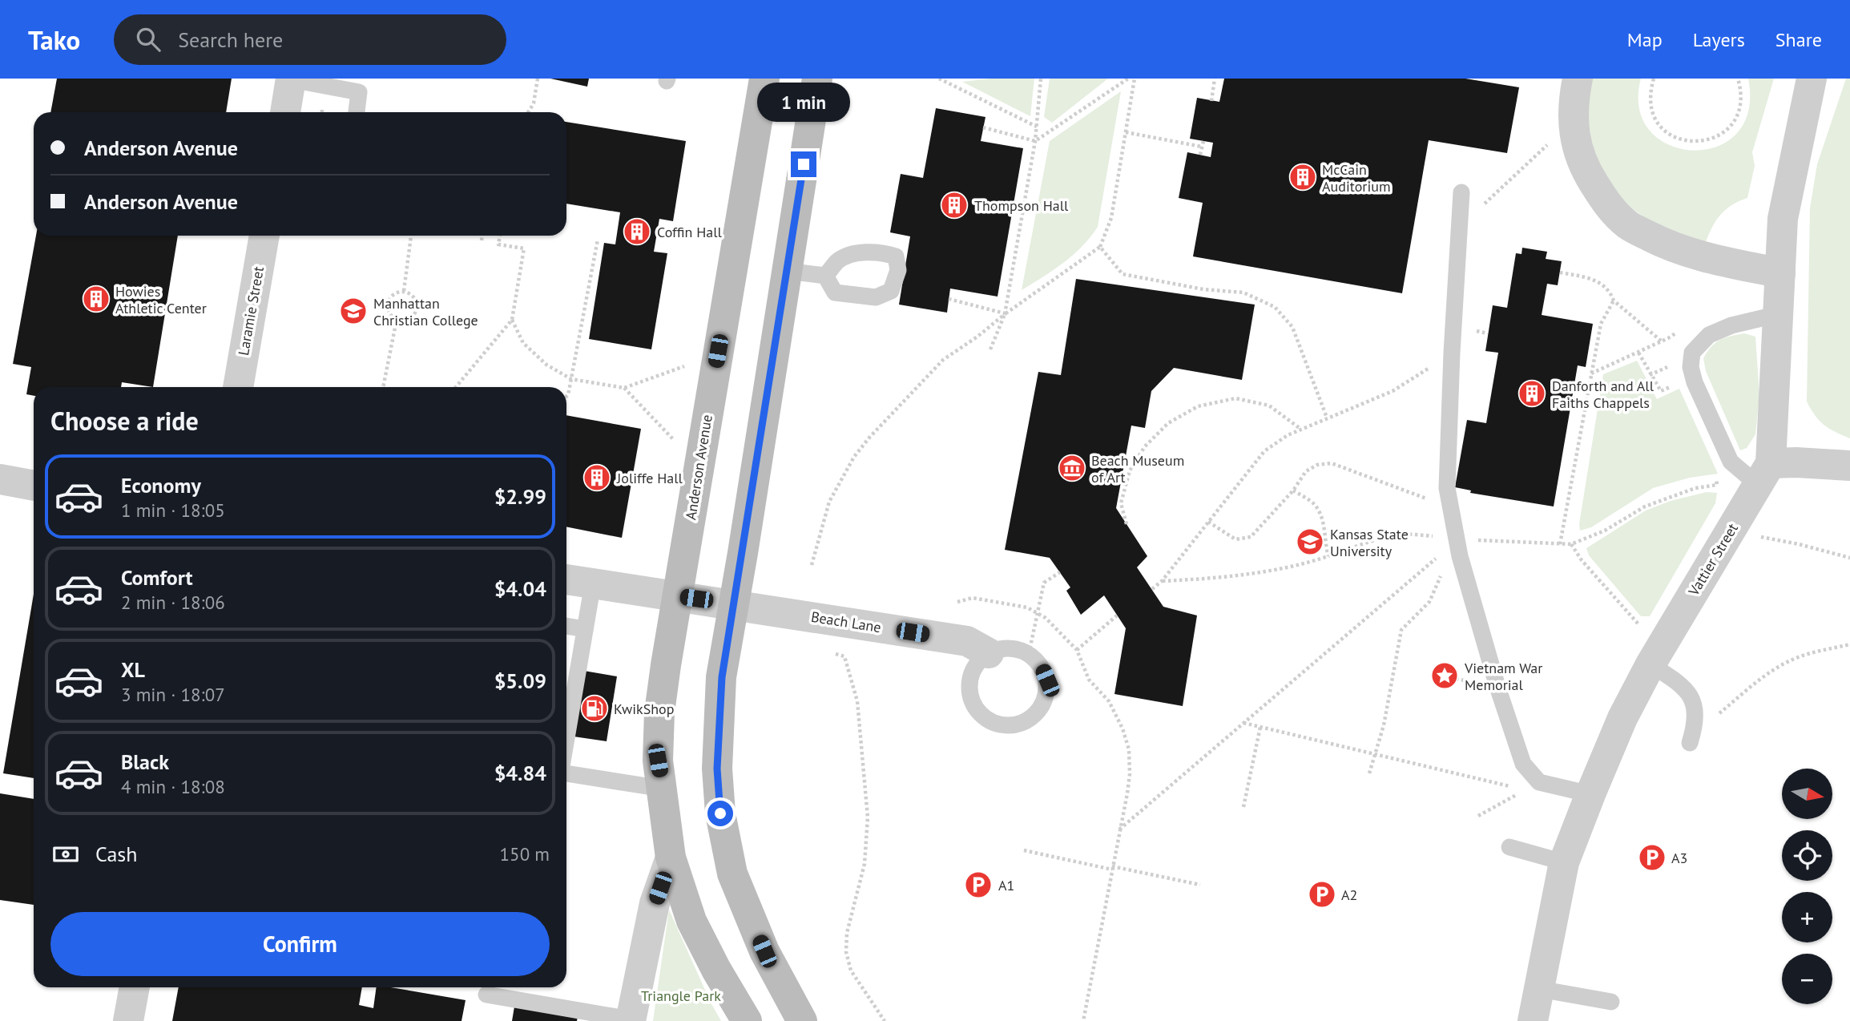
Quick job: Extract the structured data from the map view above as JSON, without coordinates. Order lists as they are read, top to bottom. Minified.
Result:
{"streets":{"main road":["Anderson Avenue"],"street":["Laramie Street","Vattier Street","Beach Lane"]},"crossings":[["Anderson Avenue","Beach Lane"]],"parks":["Triangle Park"],"places":{"building":["McCain Auditorium","Thompson Hall","Coffin Hall","Howies Athletic Center","Danforth and All Faiths Chappels","Joliffe Hall"],"school or university":["Manhattan Christian College","Kansas State University"],"museum":["Beach Museum of Art"],"place":["Vietnam War Memorial"],"fuel station":["KwikShop"],"parking":["A3","A1","A2"]},"north":"right","page":{"header":"Tako","search":"Search here","nav":["Map","Layers","Share"],"bubble":"1 min","banner":["Anderson Avenue","Anderson Avenue"],"heading":"Choose a ride","list":[{"name":"Economy","note":"1 min · 18:05","value":"$2.99"},{"name":"Comfort","note":"2 min · 18:06","value":"$4.04"},{"name":"XL","note":"3 min · 18:07","value":"$5.09"},{"name":"Black","note":"4 min · 18:08","value":"$4.84"}],"map_buttons":["+","−"],"pay":["Cash","150 m"],"buttons":"Confirm"}}
